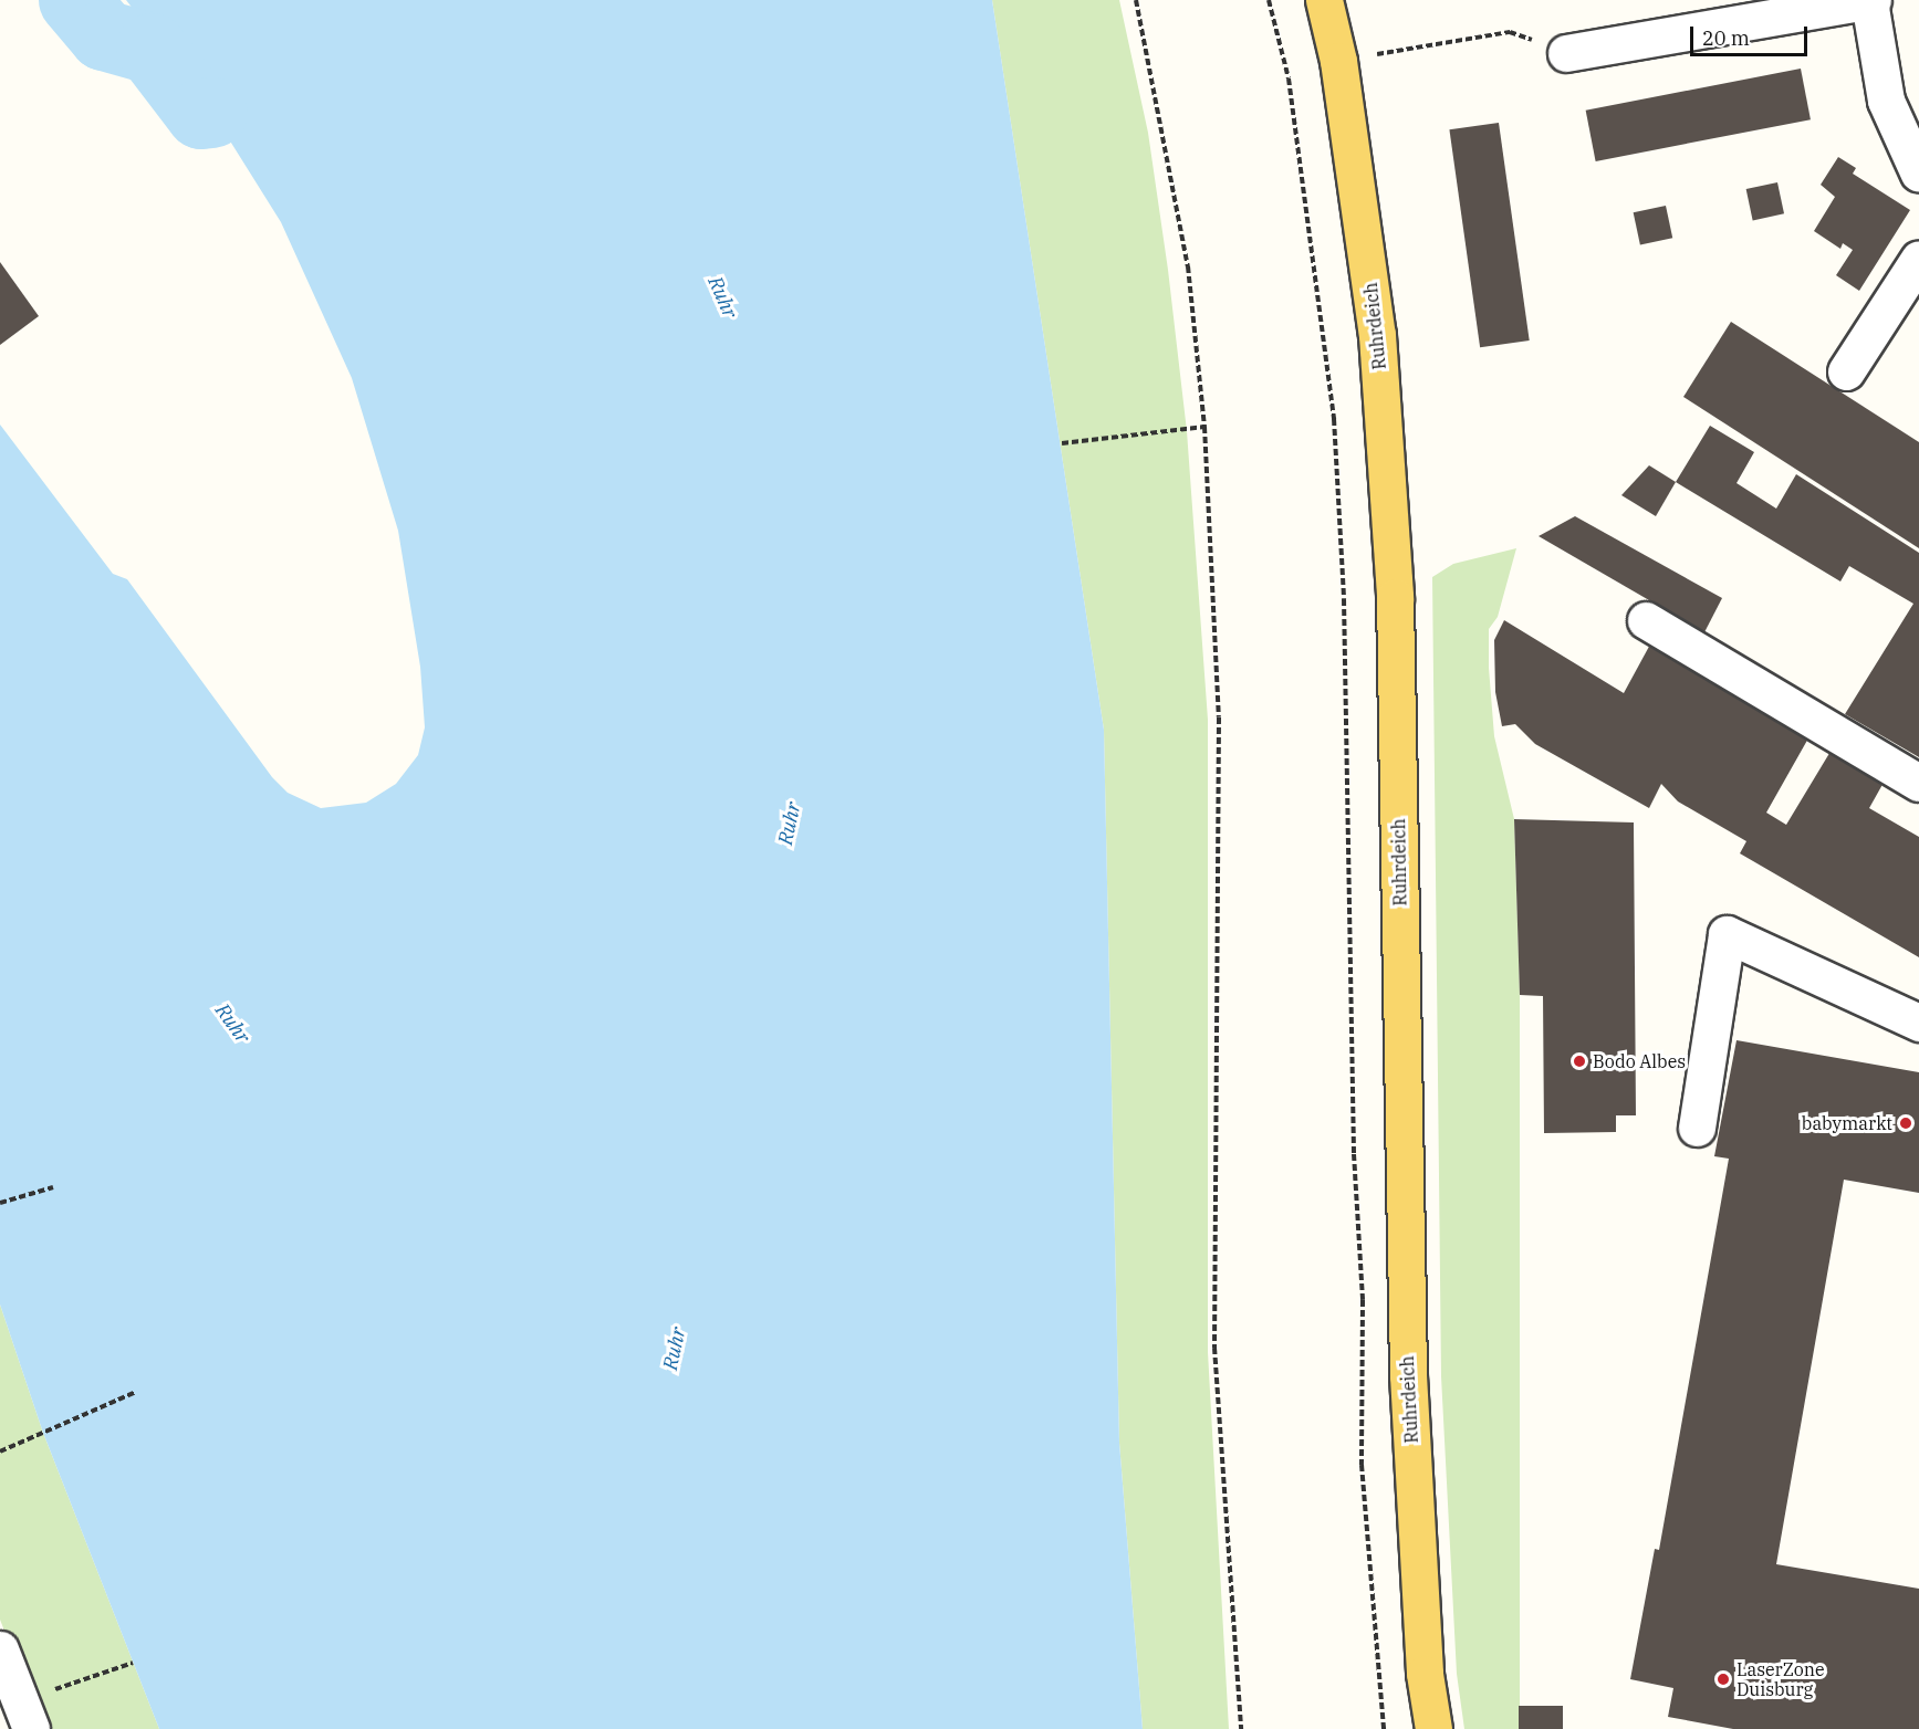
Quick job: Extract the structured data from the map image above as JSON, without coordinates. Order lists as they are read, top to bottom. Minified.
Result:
{"streets":{"main road":["Ruhrdeich"]},"water":["Ruhr"],"places":["Bodo Albes","babymarkt","LaserZone Duisburg"],"scale_bar":"20 m"}
